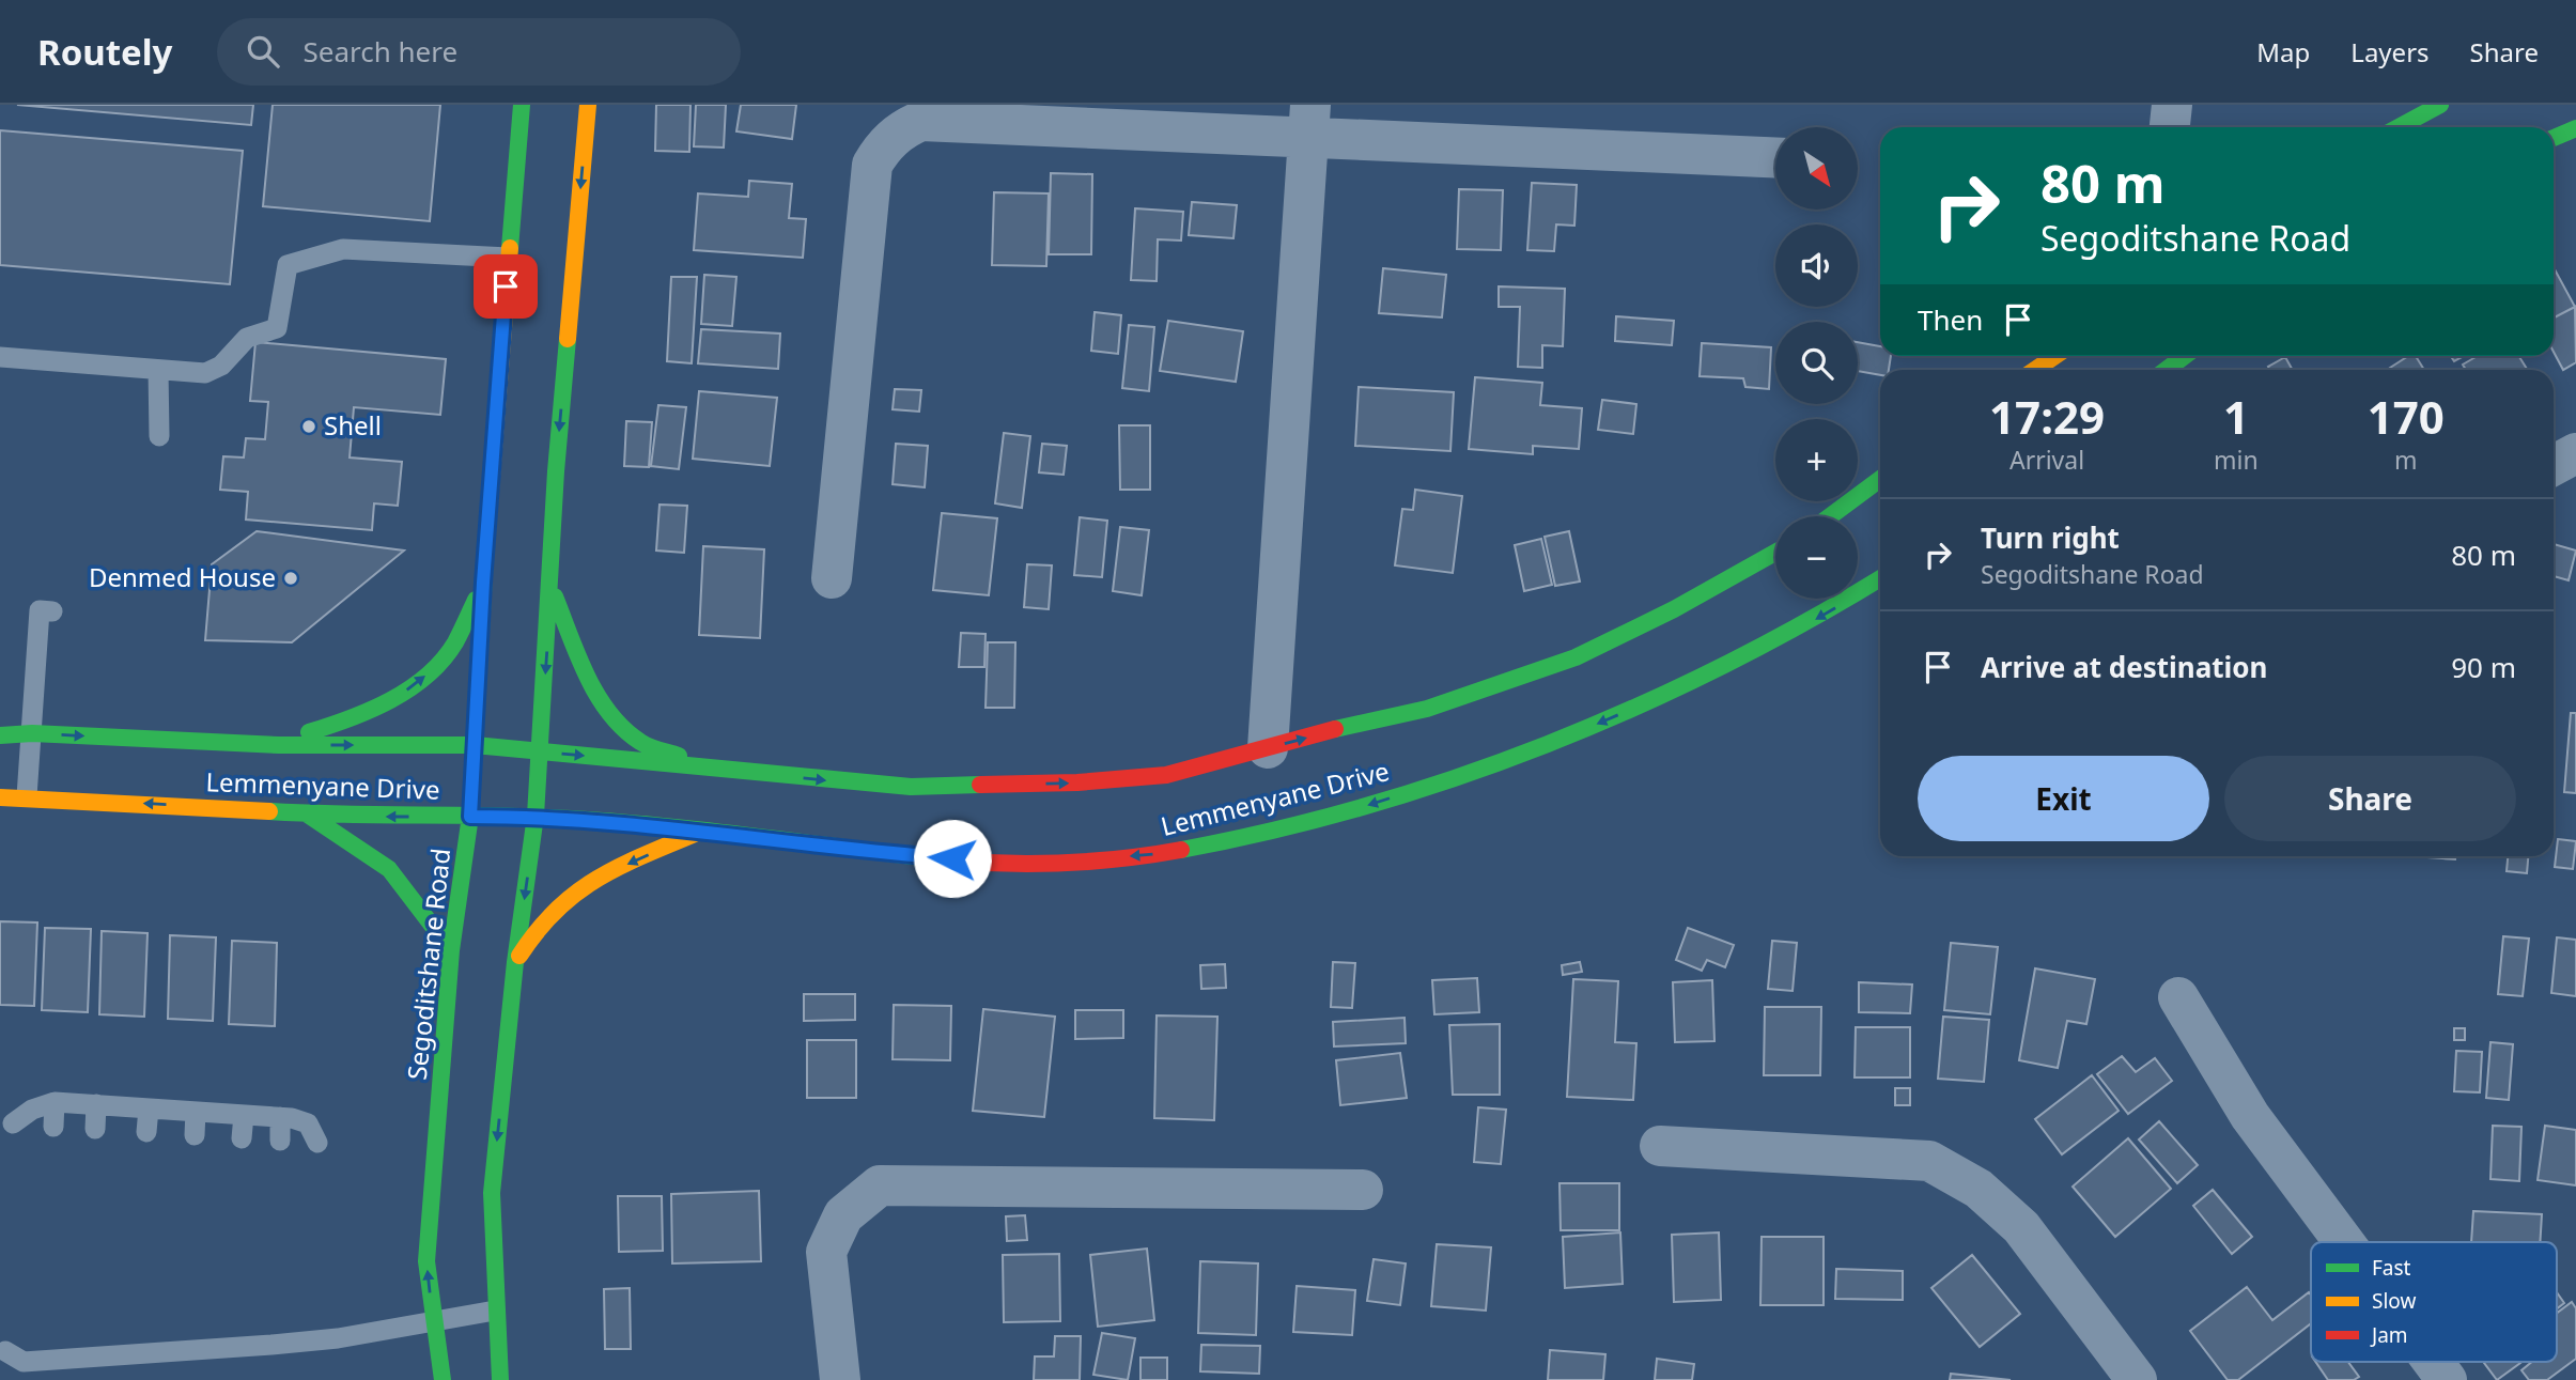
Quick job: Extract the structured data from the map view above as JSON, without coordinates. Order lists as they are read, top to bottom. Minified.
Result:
{"streets":{"main road":["Lemmenyane Drive","Segoditshane Road"]},"crossings":[["Lemmenyane Drive","Segoditshane Road"]],"places":["Shell","Denmed House"],"legend":["Fast","Slow","Jam"],"north":"bottom right","page":{"header":"Routely","search":"Search here","nav":["Map","Layers","Share"],"map_buttons":["+","−"],"turn":["80 m","Segoditshane Road"],"then":"Then","eta":["17:29","Arrival","1","min","170","m"],"list":[{"name":"Turn right","note":"Segoditshane Road","value":"80 m"},{"name":"Arrive at destination","value":"90 m"}],"buttons":["Exit","Share"]}}
